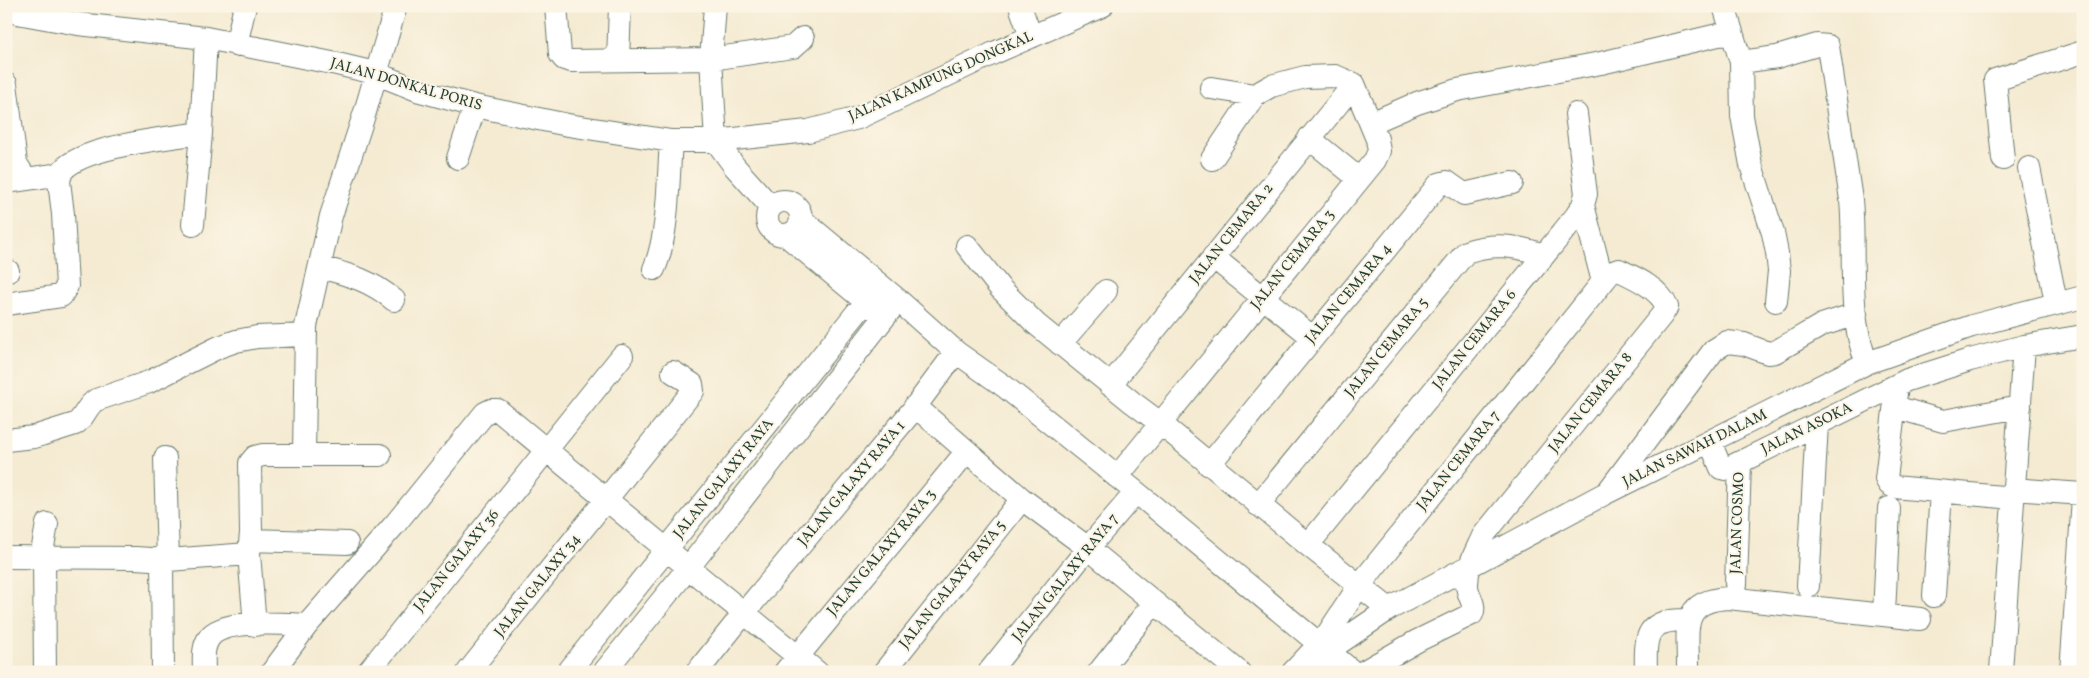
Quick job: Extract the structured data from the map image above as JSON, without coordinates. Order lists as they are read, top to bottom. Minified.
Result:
{"streets":{"street":["JALAN KAMPUNG DONGKAL","JALAN DONKAL PORIS","JALAN CEMARA 2","JALAN CEMARA 3","JALAN CEMARA 4","JALAN CEMARA 6","JALAN CEMARA 5","JALAN CEMARA 8","JALAN ASOKA","JALAN SAWAH DALAM","JALAN CEMARA 7","JALAN GALAXY RAYA","JALAN GALAXY RAYA 1","JALAN COSMO","JALAN GALAXY RAYA 3","JALAN GALAXY 36","JALAN GALAXY RAYA 7","JALAN GALAXY RAYA 5","JALAN GALAXY 34"]},"crossings":[["JALAN KAMPUNG DONGKAL","JALAN DONKAL PORIS"],["JALAN CEMARA 2","JALAN CEMARA 3"],["JALAN CEMARA 6","JALAN CEMARA 5"],["JALAN CEMARA 8","JALAN SAWAH DALAM"],["JALAN CEMARA 8","JALAN CEMARA 7"],["JALAN ASOKA","JALAN SAWAH DALAM"],["JALAN ASOKA","JALAN COSMO"],["JALAN SAWAH DALAM","JALAN CEMARA 7"],["JALAN SAWAH DALAM","JALAN COSMO"]]}
